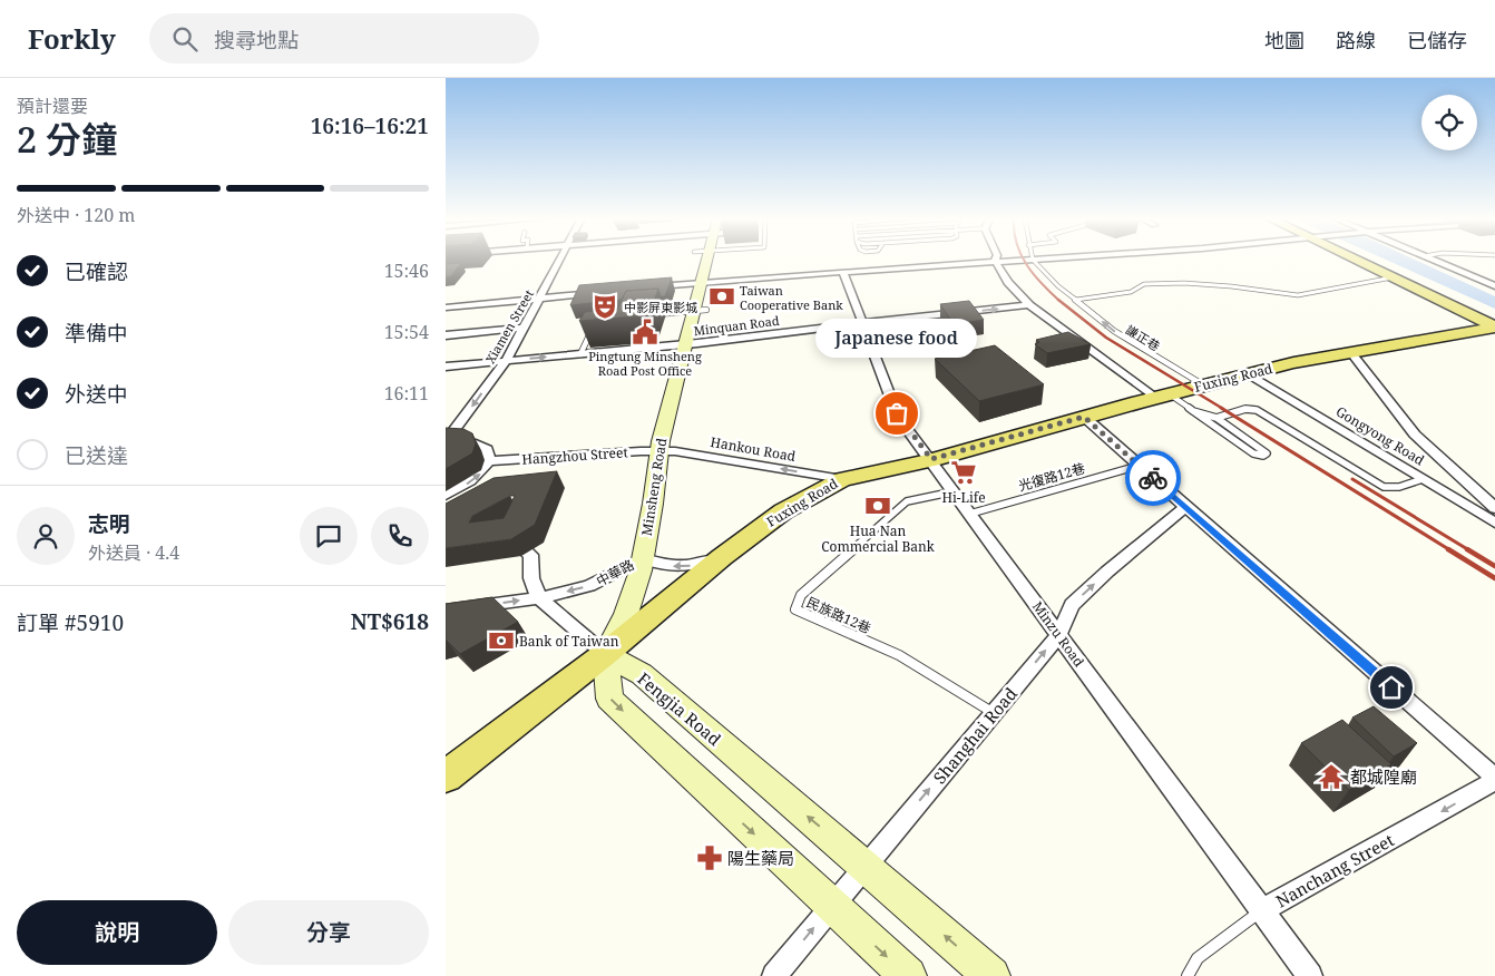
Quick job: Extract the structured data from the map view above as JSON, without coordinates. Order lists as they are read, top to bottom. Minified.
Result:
{"streets":{"main road":["Fuxing Road"],"street":["Minquan Road","Xiamen Street","Gongyong Road","Hankou Road","Hangzhou Street","Minsheng Road","中華路","Minzu Road","Fengjia Road","Shanghai Road","Nanchang Street"],"lane":["謙正巷","光復路12巷","民族路12巷"]},"crossings":[["Minquan Road","Xiamen Street"],["Minquan Road","Minsheng Road"],["Minquan Road","Minzu Road"],["謙正巷","Fuxing Road"],["Fuxing Road","Gongyong Road"],["Fuxing Road","Hankou Road"],["Fuxing Road","Minsheng Road"],["Fuxing Road","中華路"],["Fuxing Road","Minzu Road"],["Fuxing Road","Fengjia Road"],["Hankou Road","Hangzhou Street"],["Hankou Road","Minsheng Road"],["Hangzhou Street","Minsheng Road"],["光復路12巷","Minzu Road"],["Minsheng Road","中華路"],["Minsheng Road","Fengjia Road"],["民族路12巷","Minzu Road"],["民族路12巷","Shanghai Road"],["Minzu Road","Shanghai Road"],["Minzu Road","Nanchang Street"],["Fengjia Road","Shanghai Road"]],"one_way":["Xiamen Street","謙正巷","Hankou Road","Shanghai Road","Nanchang Street"],"places":{"bank":["Taiwan Cooperative Bank","Hua Nan Commercial Bank","Bank of Taiwan"],"theatre":["中影屏東影城"],"public building":["Pingtung Minsheng Road Post Office"],"other":["Japanese food"],"supermarket":["Hi-Life"],"temple":["都城隍廟"],"pharmacy":["陽生藥局"]},"page":{"header":"Forkly","search":"搜尋地點","nav":["地圖","路線","已儲存"],"heading":["2 分鐘","預計還要","16:16–16:21"],"panel":["志明","外送員 · 4.4","訂單 #5910","NT$618"],"bar":"外送中 · 120 m","list":[["已確認","15:46"],["準備中","15:54"],["外送中","16:11"],"已送達"],"bubble":"Japanese food","buttons":["說明","分享"]}}
